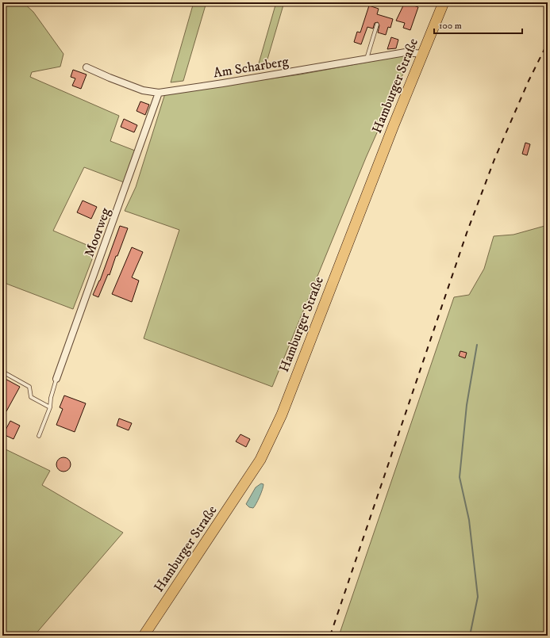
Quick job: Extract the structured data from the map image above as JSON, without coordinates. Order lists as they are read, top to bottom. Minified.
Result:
{"streets":{"main road":["Hamburger Straße"],"street":["Am Scharberg","Moorweg"]},"crossings":[["Am Scharberg","Hamburger Straße"],["Am Scharberg","Moorweg"]],"scale_bar":"100 m"}
